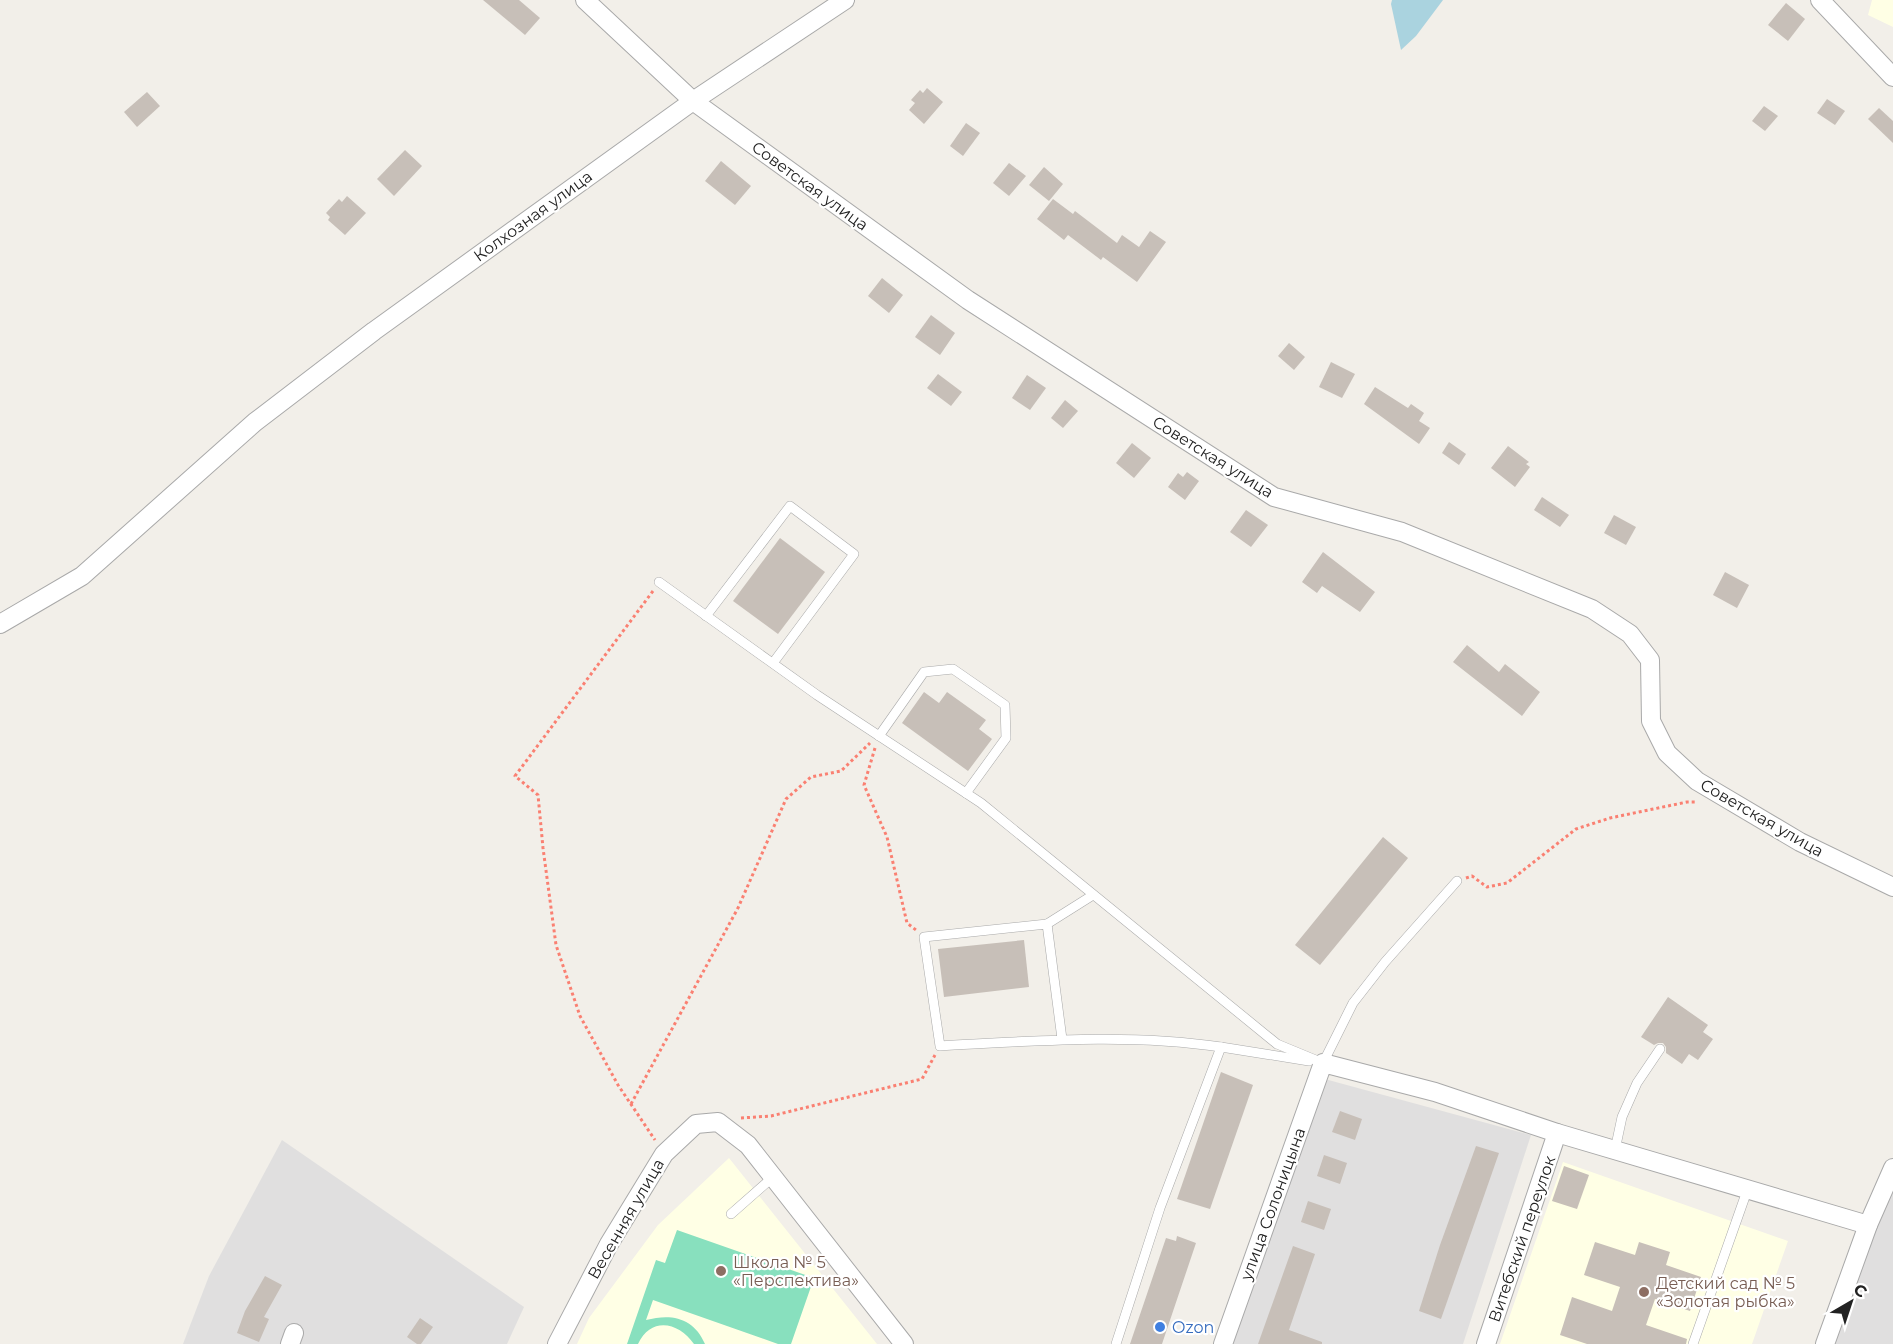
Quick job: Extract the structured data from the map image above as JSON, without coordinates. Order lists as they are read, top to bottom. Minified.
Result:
{"streets":{"street":["Советская улица","Колхозная улица","улица Солоницына","Весенняя улица","Витебский переулок"]},"crossings":[["Советская улица","Колхозная улица"]],"places":["Школа № 5 «Перспектива»","Детский сад № 5 «Золотая рыбка»","Ozon"],"north":"top right"}
